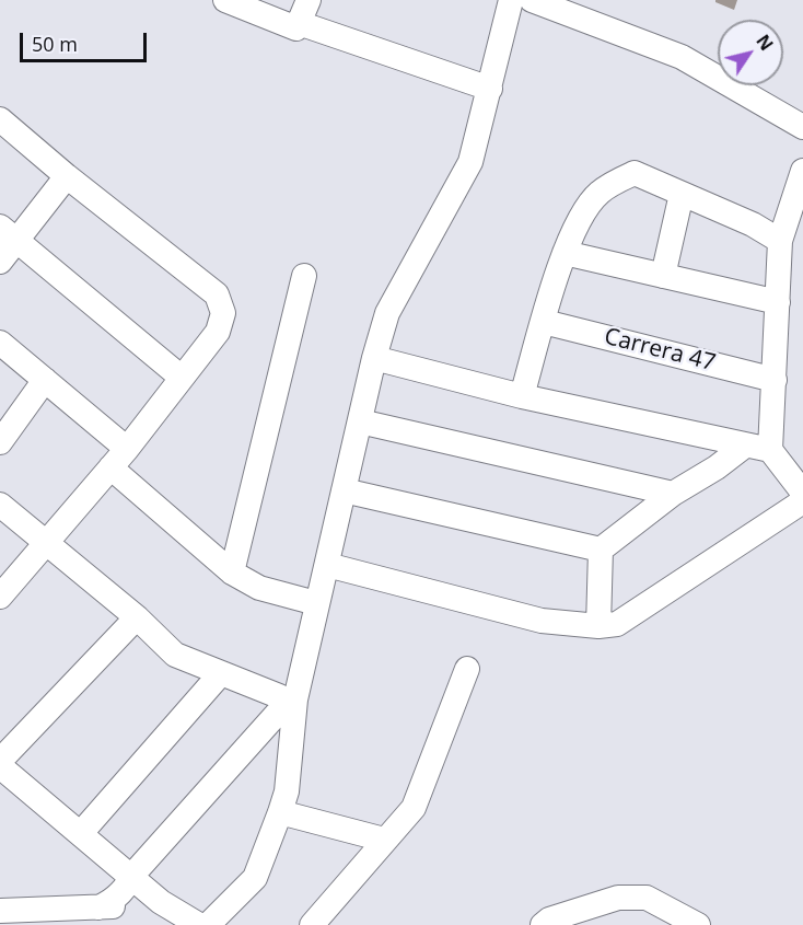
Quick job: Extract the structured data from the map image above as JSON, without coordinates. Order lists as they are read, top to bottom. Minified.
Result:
{"streets":{"street":["Carrera 47"]},"scale_bar":"50 m","north":"top right"}
